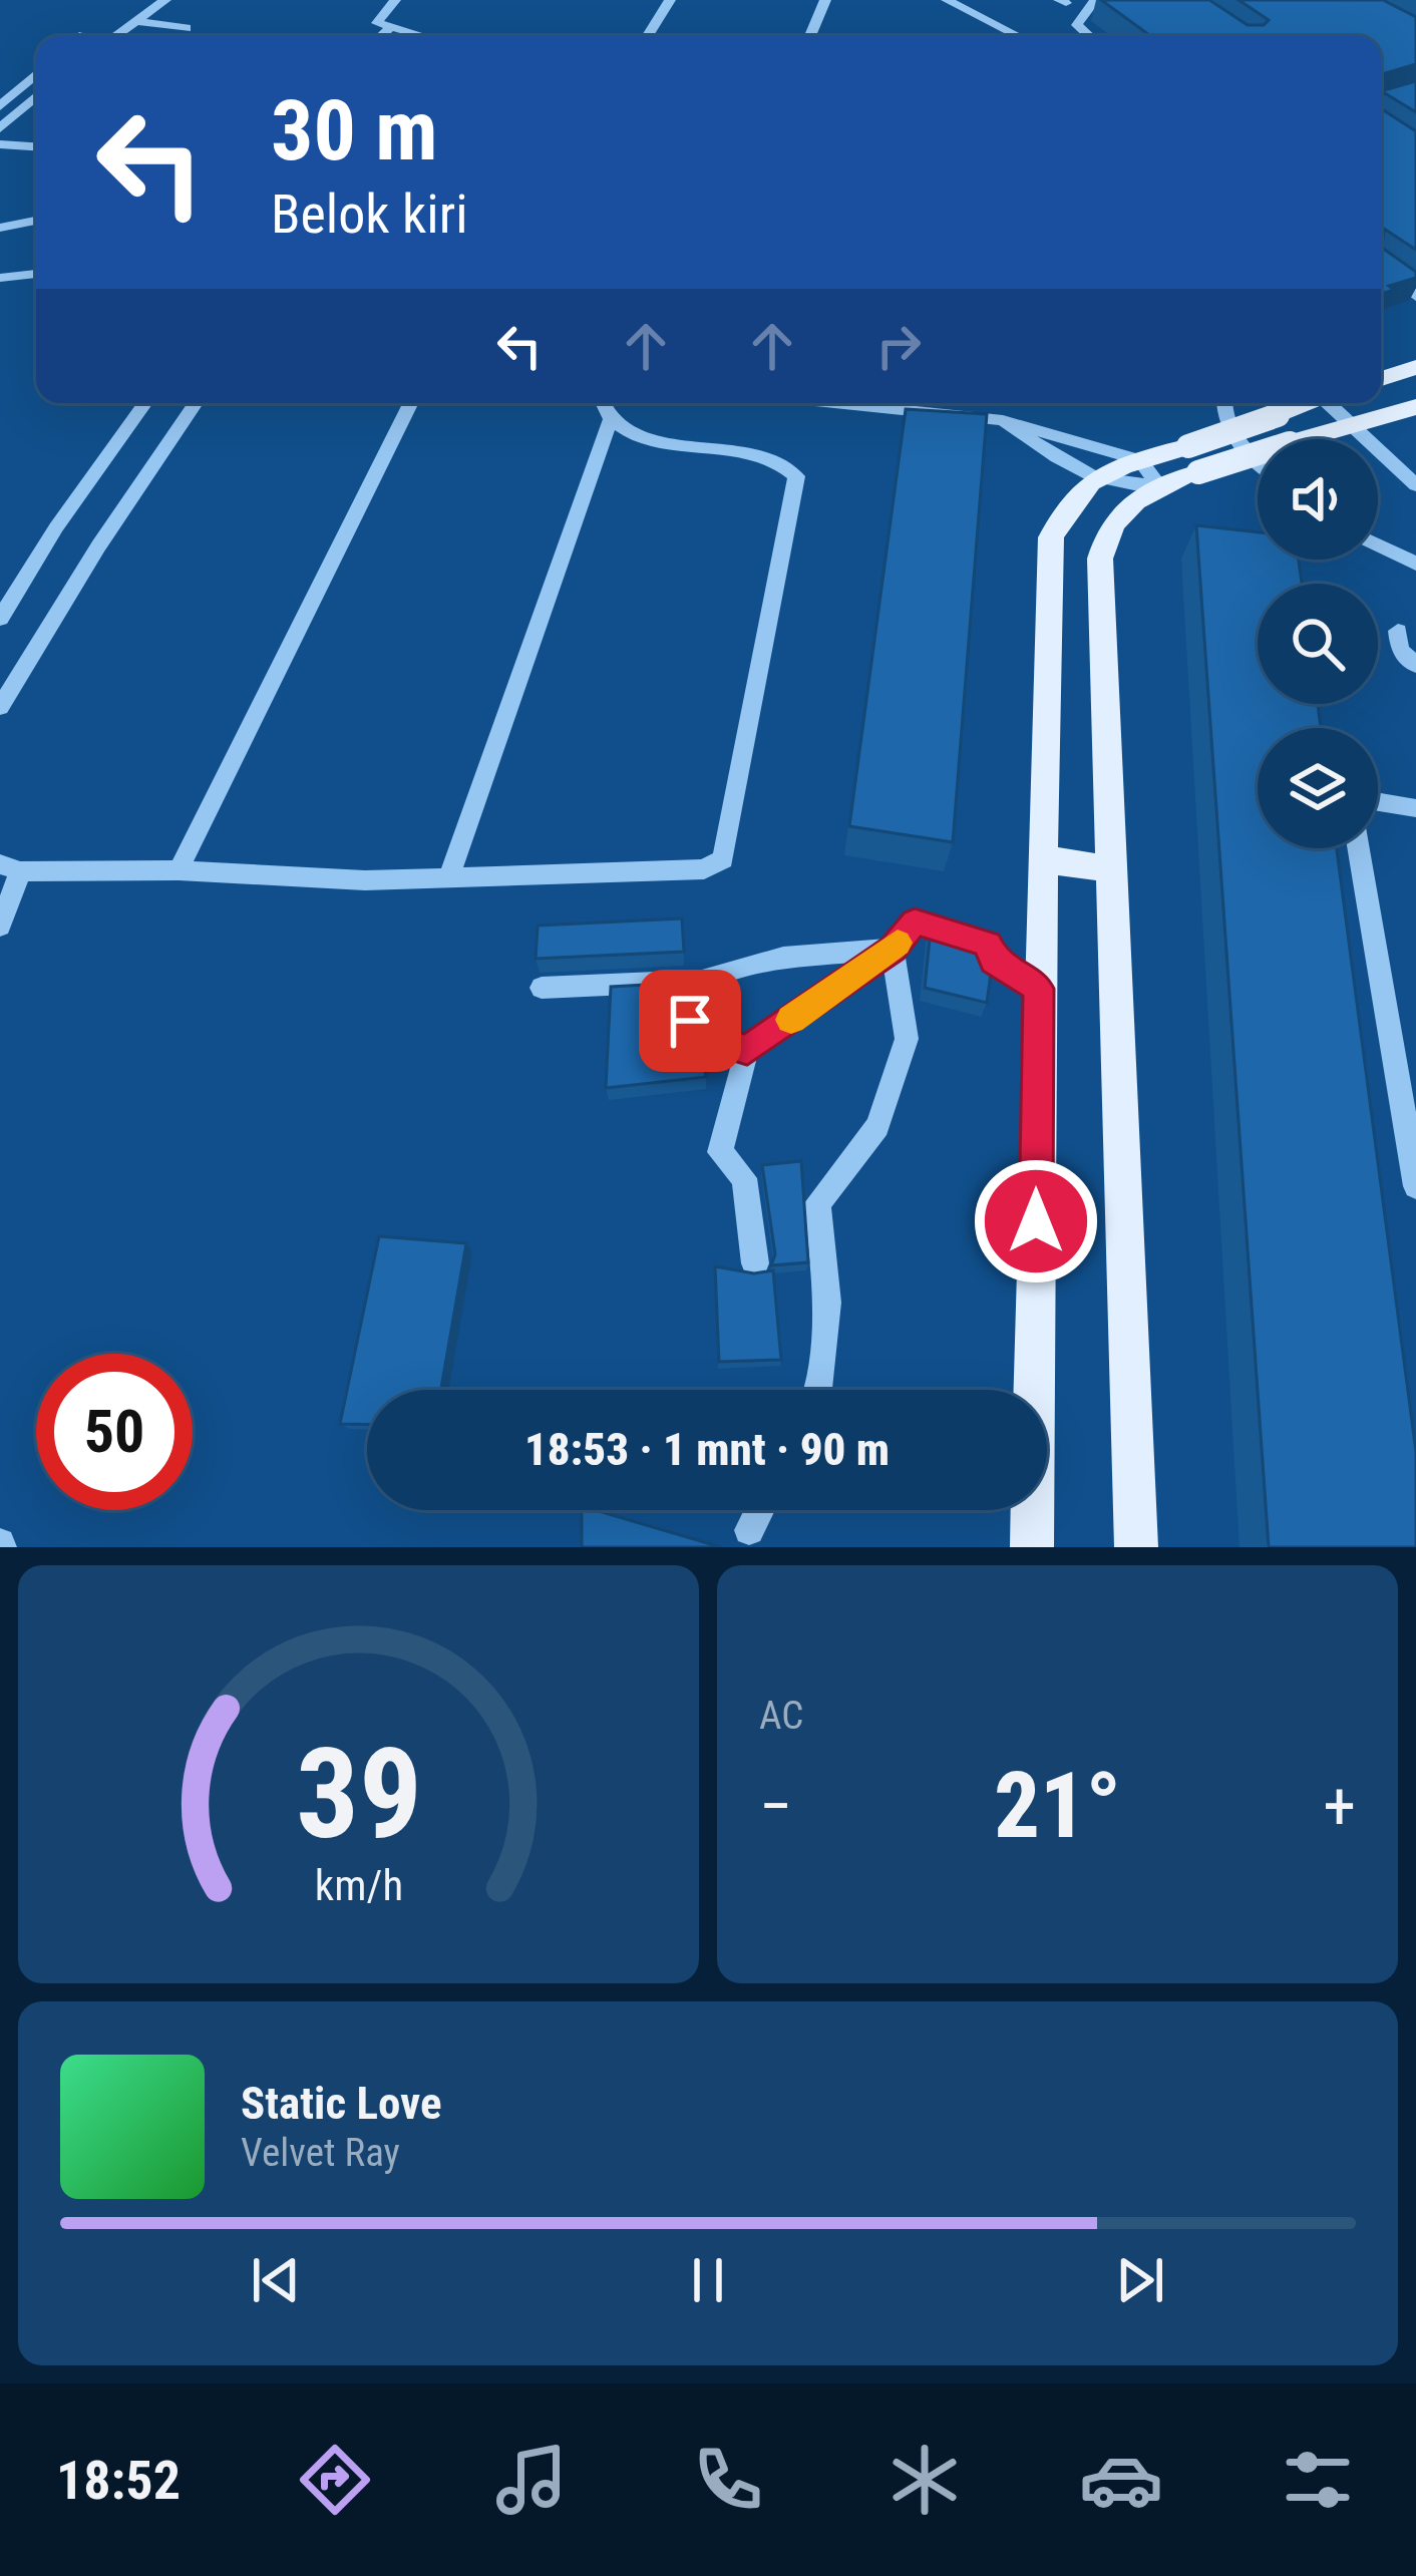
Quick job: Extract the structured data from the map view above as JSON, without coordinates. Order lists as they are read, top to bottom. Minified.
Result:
{"page":{"turn":["30 m","Belok kiri"],"limit":"50","trip":"18:53 · 1 mnt · 90 m","tile":"AC","heat":["−","21°","+"],"song":["Static Love","Velvet Ray"],"tabs":"18:52","gauge":["39","km/h"]}}
